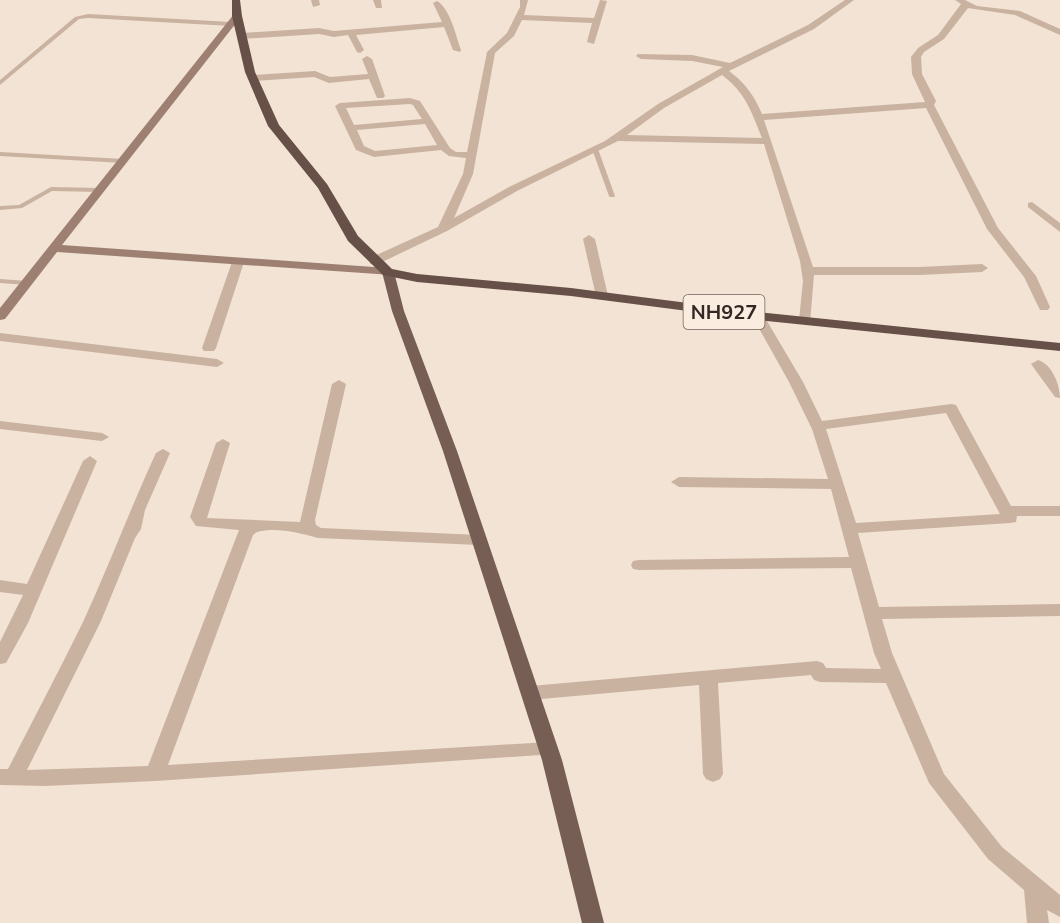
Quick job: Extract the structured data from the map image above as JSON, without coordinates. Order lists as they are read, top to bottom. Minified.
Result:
{"streets":{"highway":["NH927"]}}
